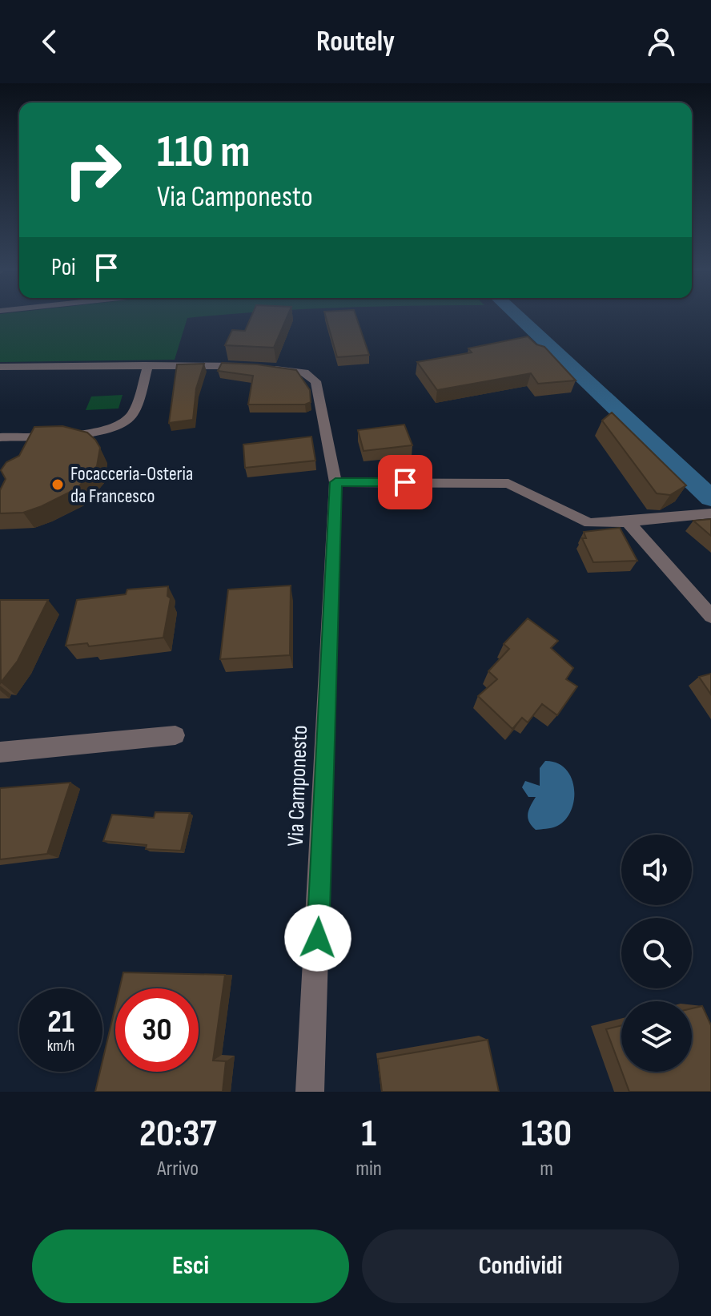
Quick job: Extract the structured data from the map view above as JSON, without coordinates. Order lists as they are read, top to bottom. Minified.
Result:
{"streets":{"street":["Via Camponesto"]},"places":["Focacceria-Osteria da Francesco"],"page":{"header":"Routely","turn":["110 m","Via Camponesto"],"then":"Poi","speed":"21 km/h","limit":"30","eta":["20:37","Arrivo","1","min","130","m"],"buttons":["Esci","Condividi"]}}
